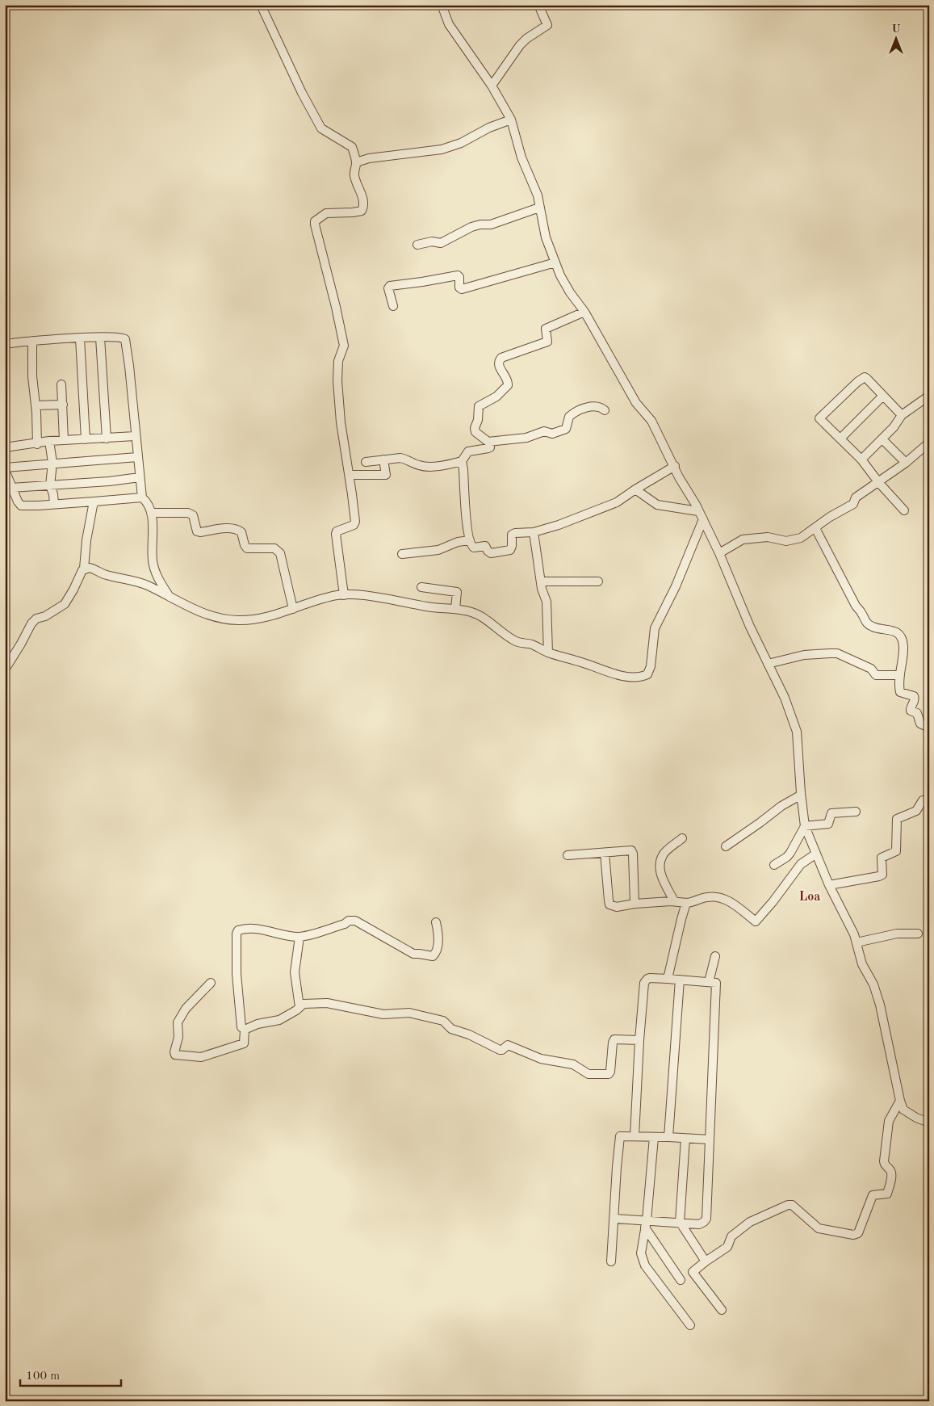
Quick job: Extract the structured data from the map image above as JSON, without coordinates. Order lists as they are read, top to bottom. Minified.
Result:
{"districts":["Loa"],"scale_bar":"100 m","north":"top"}
